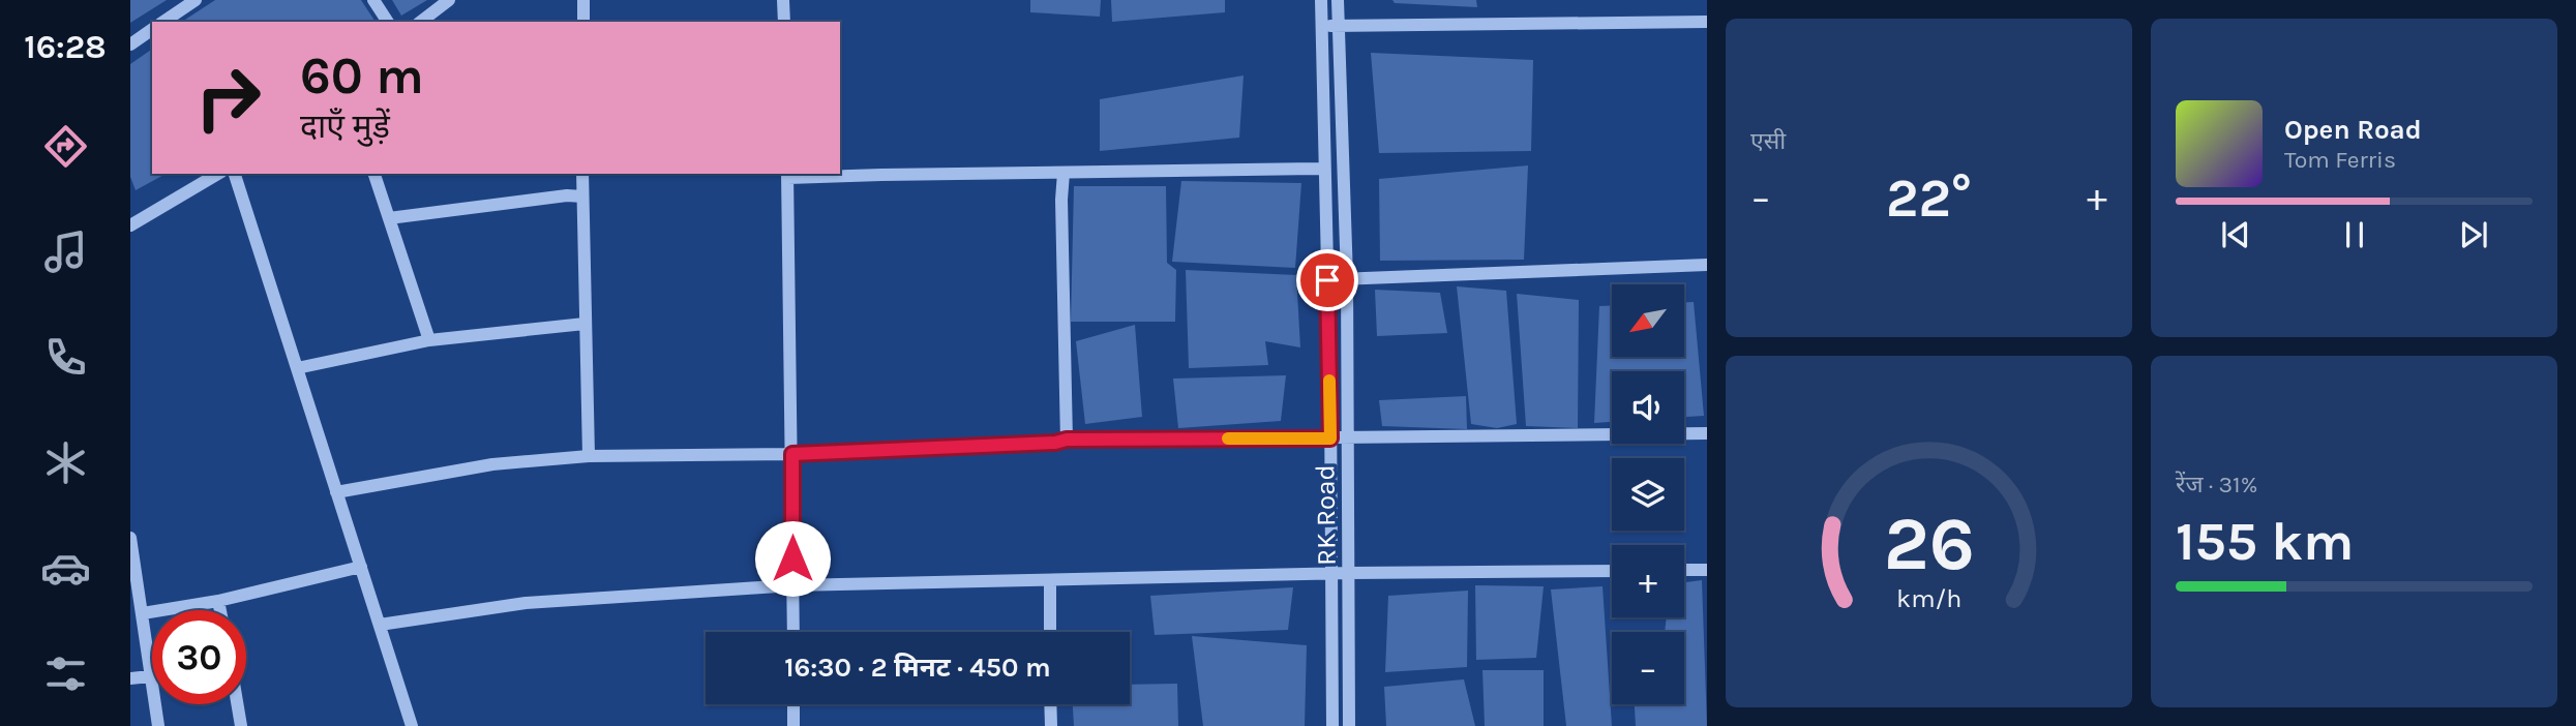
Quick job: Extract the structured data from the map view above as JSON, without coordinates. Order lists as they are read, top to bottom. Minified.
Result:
{"streets":{"street":["RK Road"]},"north":"bottom left","page":{"tabs":"16:28","tile":["एसी",["रेंज · 31%","155 km"]],"turn":["60 m","दाएँ मुड़ें"],"song":["Open Road","Tom Ferris"],"heat":["−","22°","+"],"map_buttons":["+","−"],"limit":"30","trip":"16:30 · 2 मिनट · 450 m","gauge":["26","km/h"]}}
